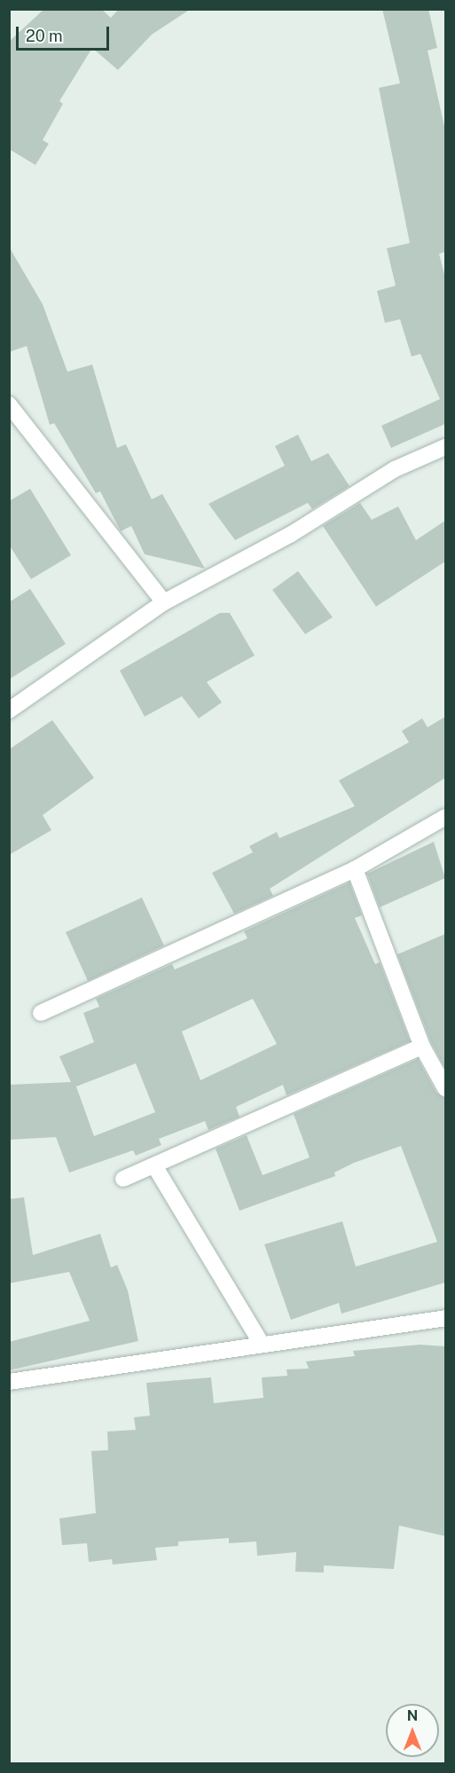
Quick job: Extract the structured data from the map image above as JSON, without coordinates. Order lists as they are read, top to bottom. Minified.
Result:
{"scale_bar":"20 m","north":"top"}
